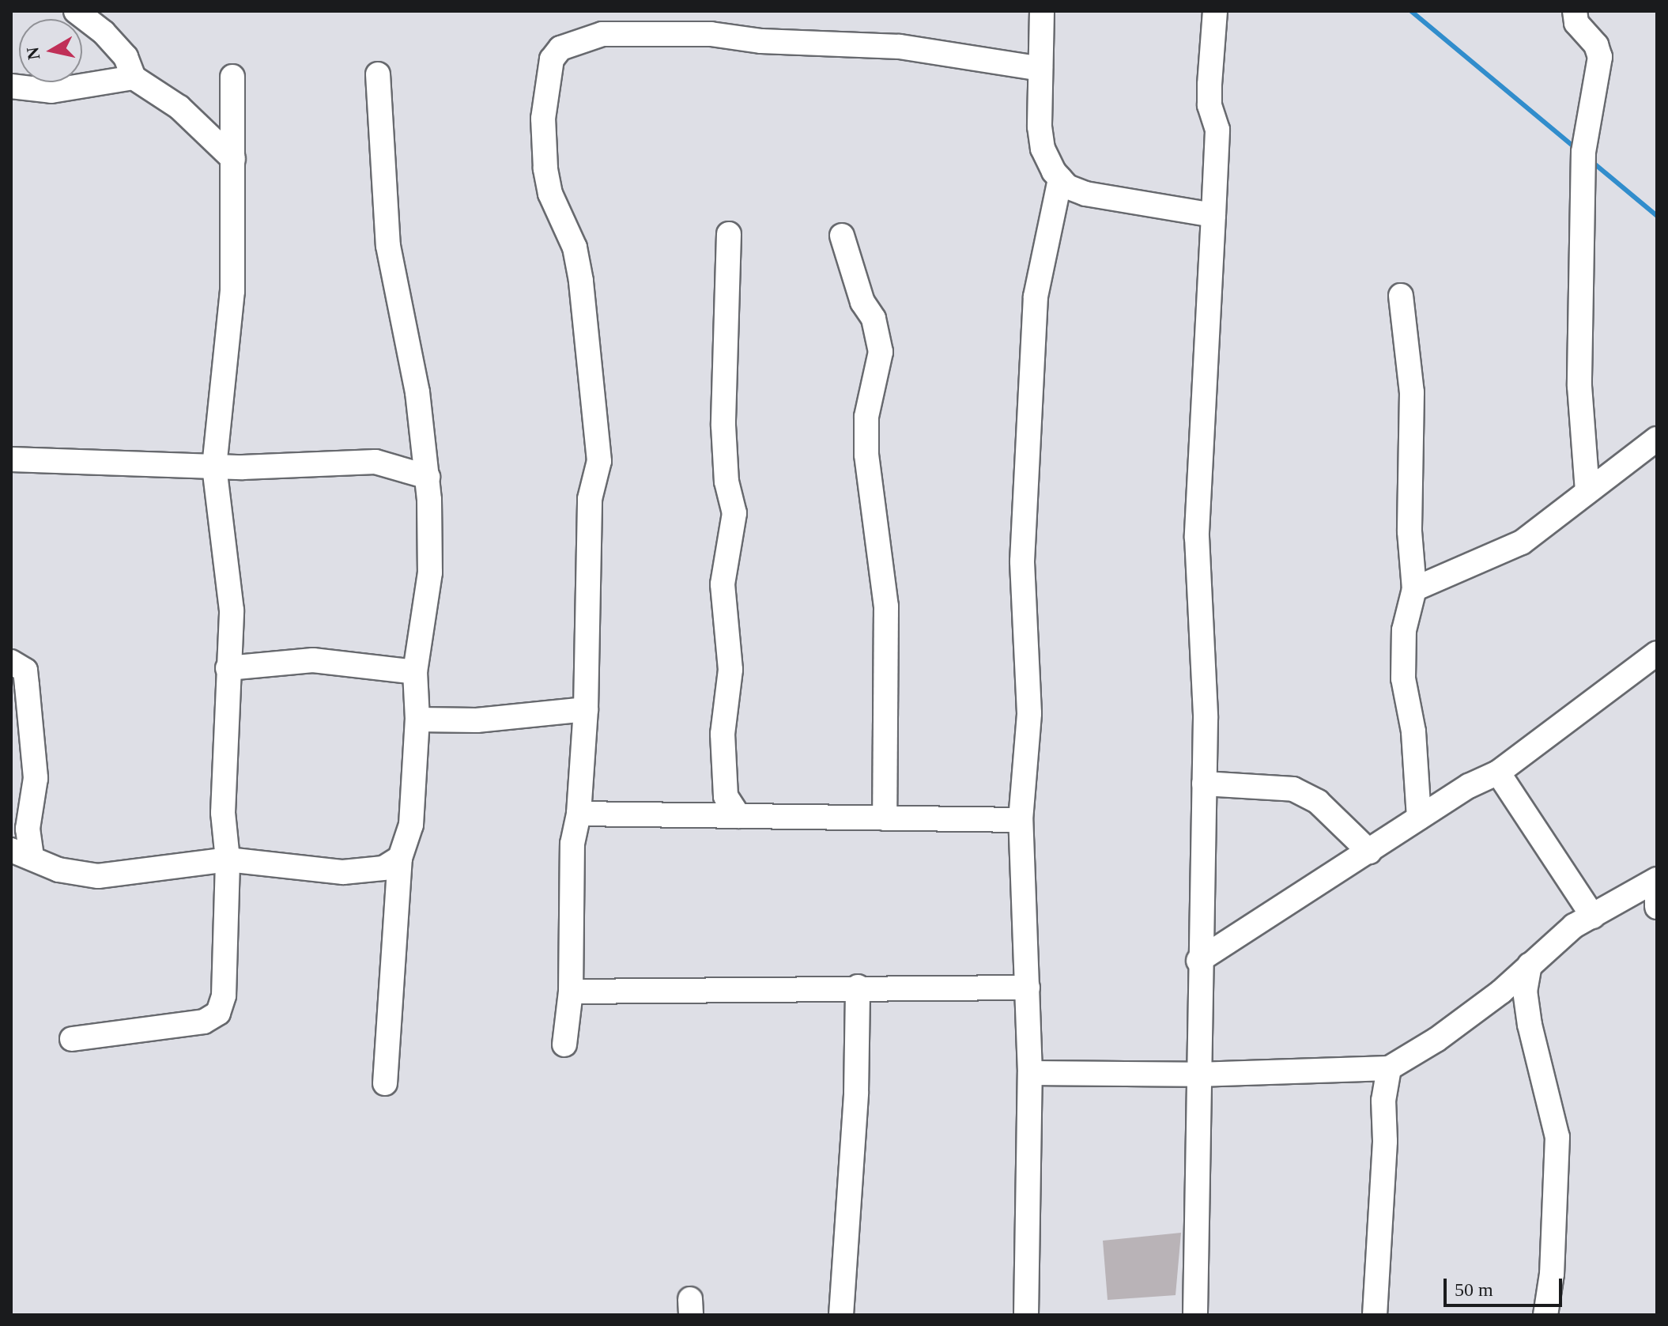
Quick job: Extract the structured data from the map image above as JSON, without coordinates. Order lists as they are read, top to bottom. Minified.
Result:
{"scale_bar":"50 m","north":"left"}
